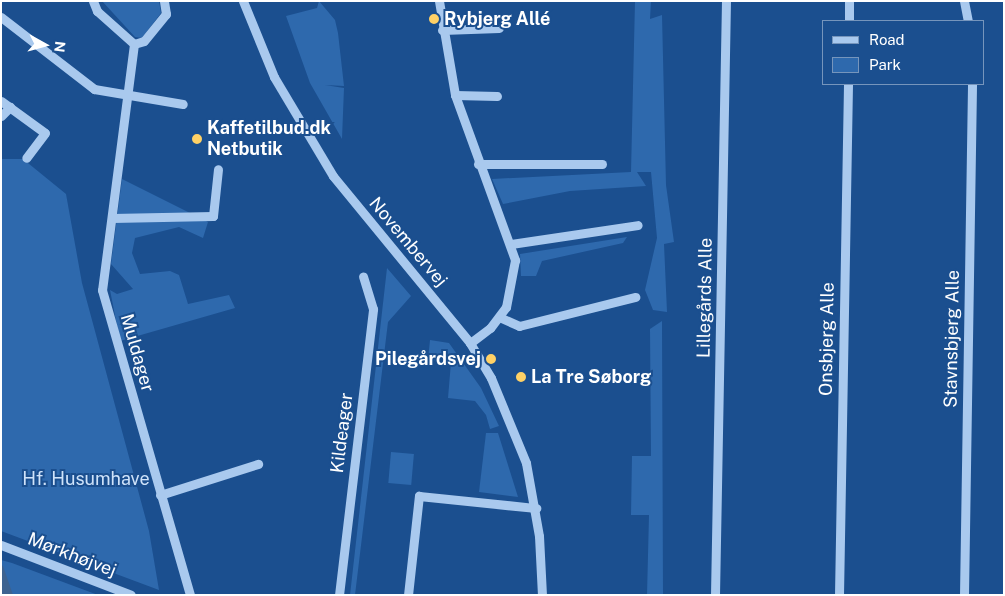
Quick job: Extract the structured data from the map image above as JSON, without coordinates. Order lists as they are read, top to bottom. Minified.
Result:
{"streets":{"street":["Novembervej","Lillegårds Alle","Onsbjerg Alle","Stavnsbjerg Alle","Muldager","Kildeager","Mørkhøjvej"]},"parks":["Hf. Husumhave"],"places":["Rybjerg Allé","Kaffetilbud.dk Netbutik","Pilegårdsvej","La Tre Søborg"],"legend":["Road","Park"],"north":"right"}
